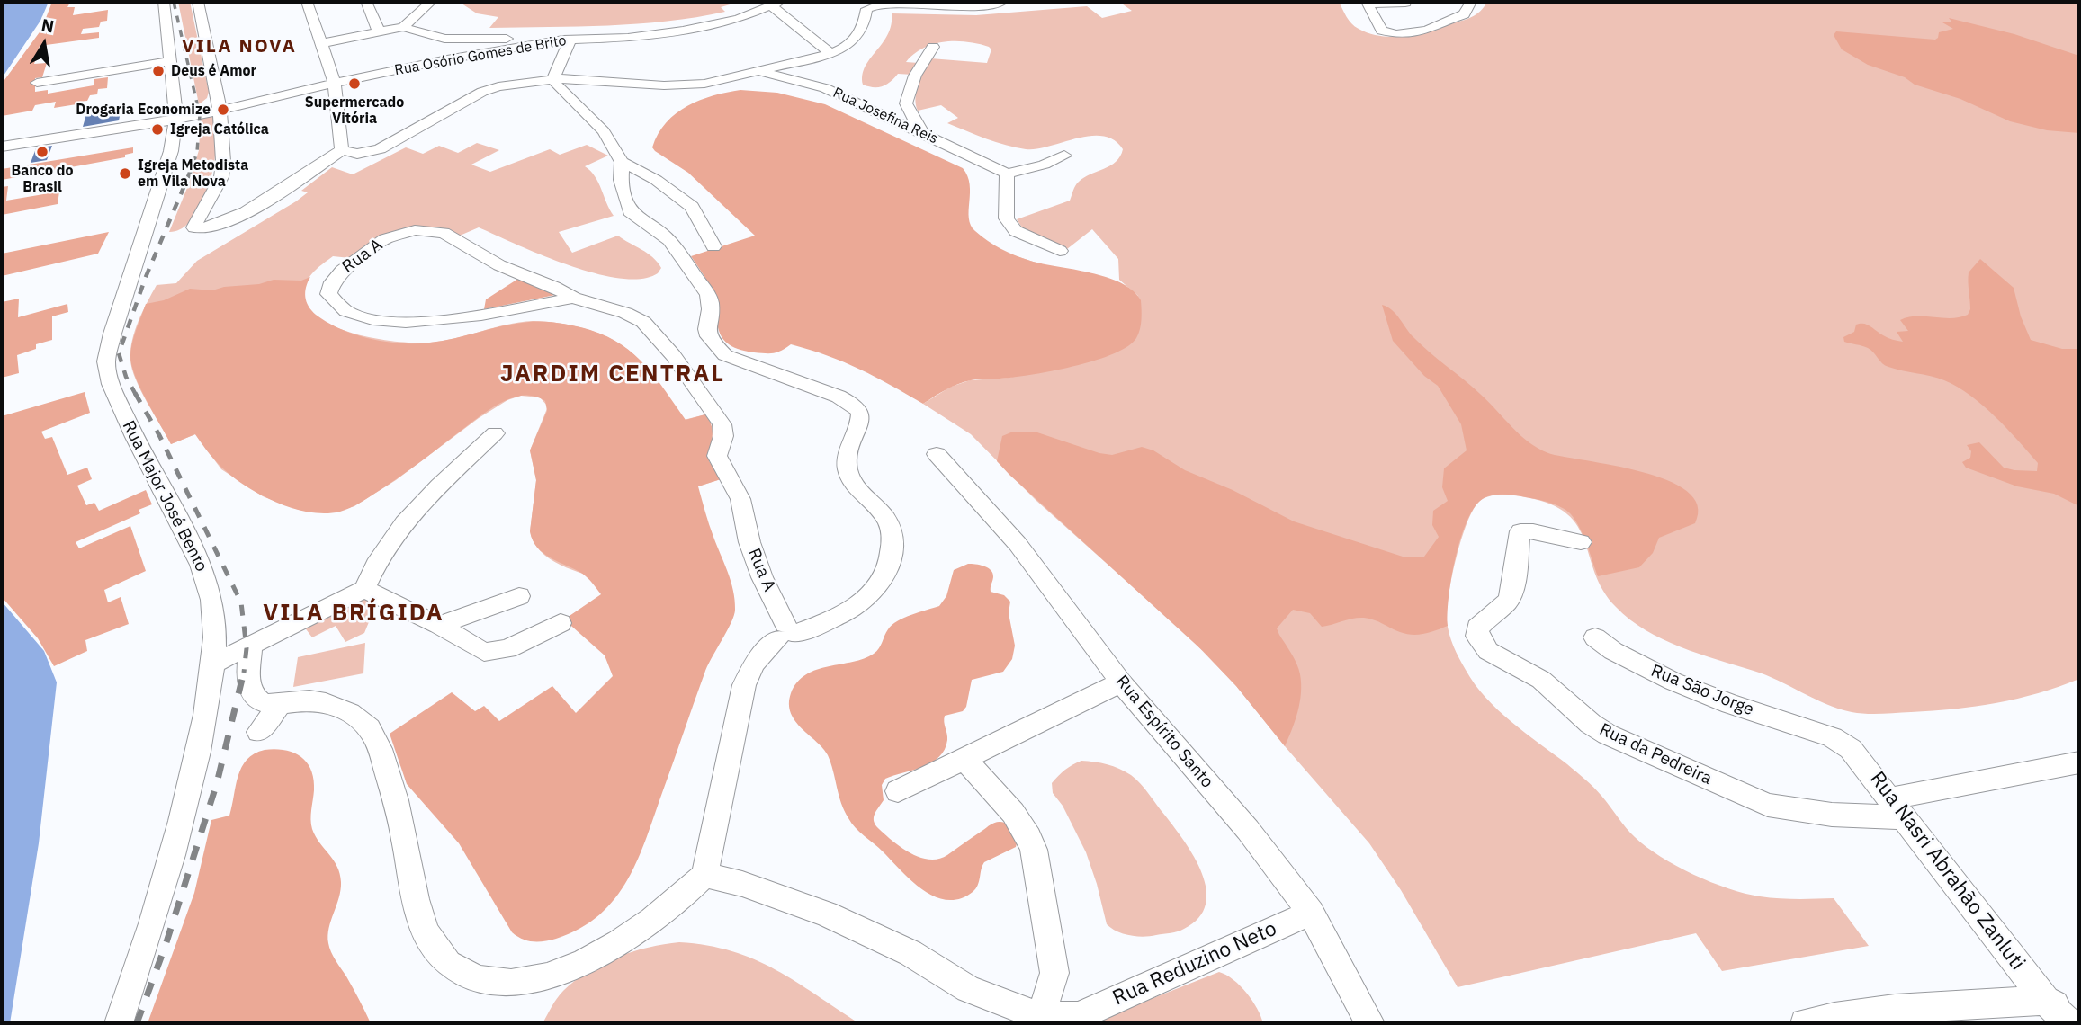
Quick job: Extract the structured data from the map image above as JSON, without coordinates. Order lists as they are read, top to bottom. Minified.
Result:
{"streets":{"street":["Rua Osório Gomes de Brito","Rua Josefina Reis","Rua A","Rua Major José Bento","Rua São Jorge","Rua Espírito Santo","Rua da Pedreira","Rua Nasri Abrahão Zanluti","Rua Reduzino Neto"]},"crossings":[["Rua São Jorge","Rua Nasri Abrahão Zanluti"],["Rua Espírito Santo","Rua Reduzino Neto"],["Rua da Pedreira","Rua Nasri Abrahão Zanluti"]],"districts":["VILA NOVA","JARDIM CENTRAL","VILA BRÍGIDA"],"places":["Deus é Amor","Supermercado Vitória","Drogaria Economize","Igreja Católica","Banco do Brasil","Igreja Metodista em Vila Nova"],"north":"top"}
